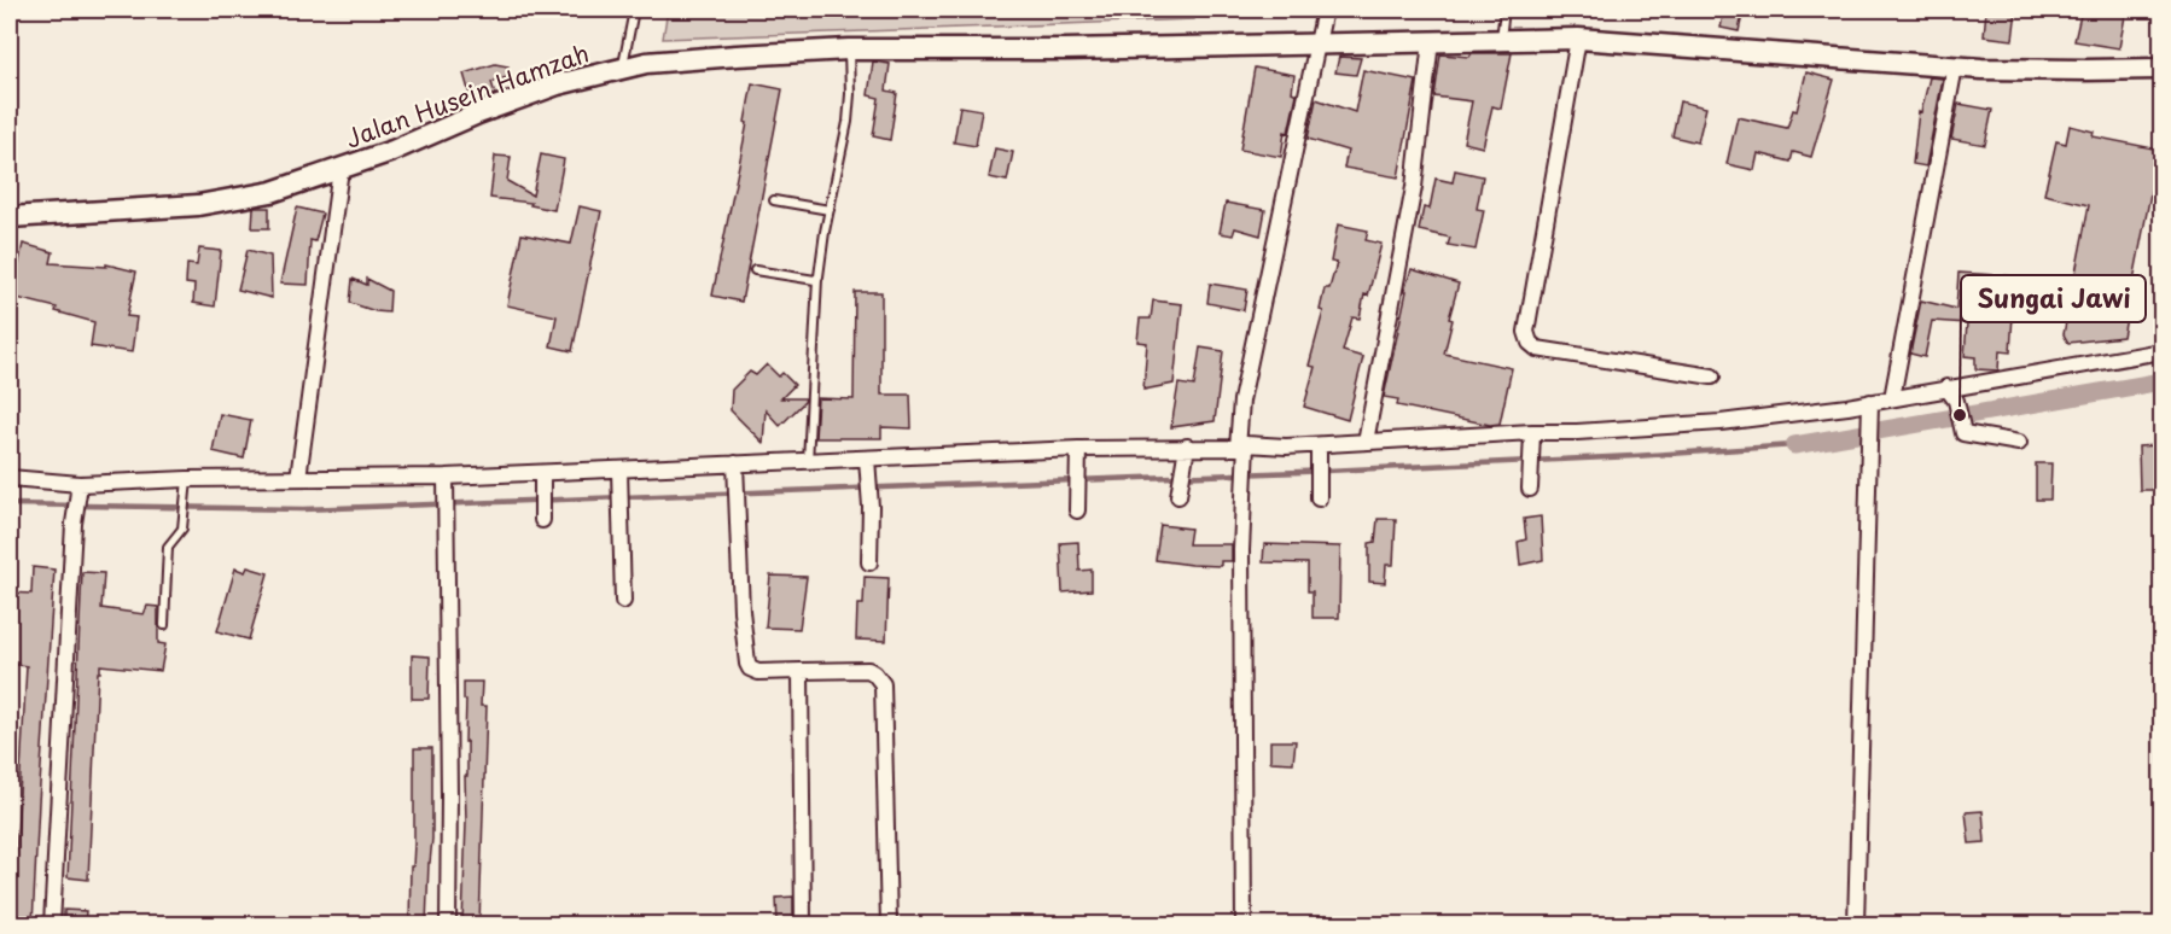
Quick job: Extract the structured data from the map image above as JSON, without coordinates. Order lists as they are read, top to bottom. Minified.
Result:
{"streets":{"street":["Jalan Husein Hamzah"]},"places":["Sungai Jawi"]}
